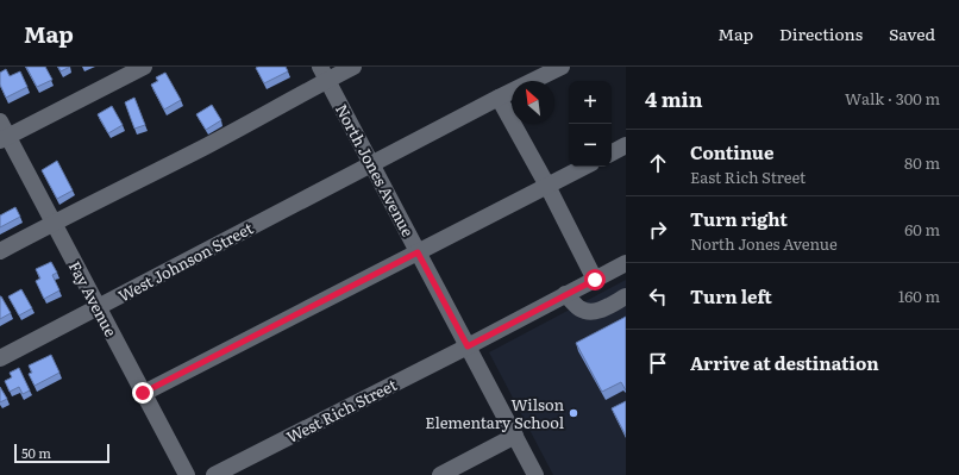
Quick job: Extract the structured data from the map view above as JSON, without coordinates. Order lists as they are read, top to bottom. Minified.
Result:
{"streets":{"street":["North Jones Avenue","West Johnson Street","Fay Avenue","West Rich Street"]},"crossings":[["North Jones Avenue","West Johnson Street"],["North Jones Avenue","West Rich Street"],["West Johnson Street","Fay Avenue"]],"places":["Wilson Elementary School"],"scale_bar":"50 m","north":"top left","page":{"header":"Map","nav":["Map","Directions","Saved"],"heading":["4 min","Walk · 300 m"],"map_buttons":["+","−"],"list":[["Continue","East Rich Street","80 m"],["Turn right","North Jones Avenue","60 m"],["Turn left","160 m"],"Arrive at destination"],"scale":"50 m"}}
